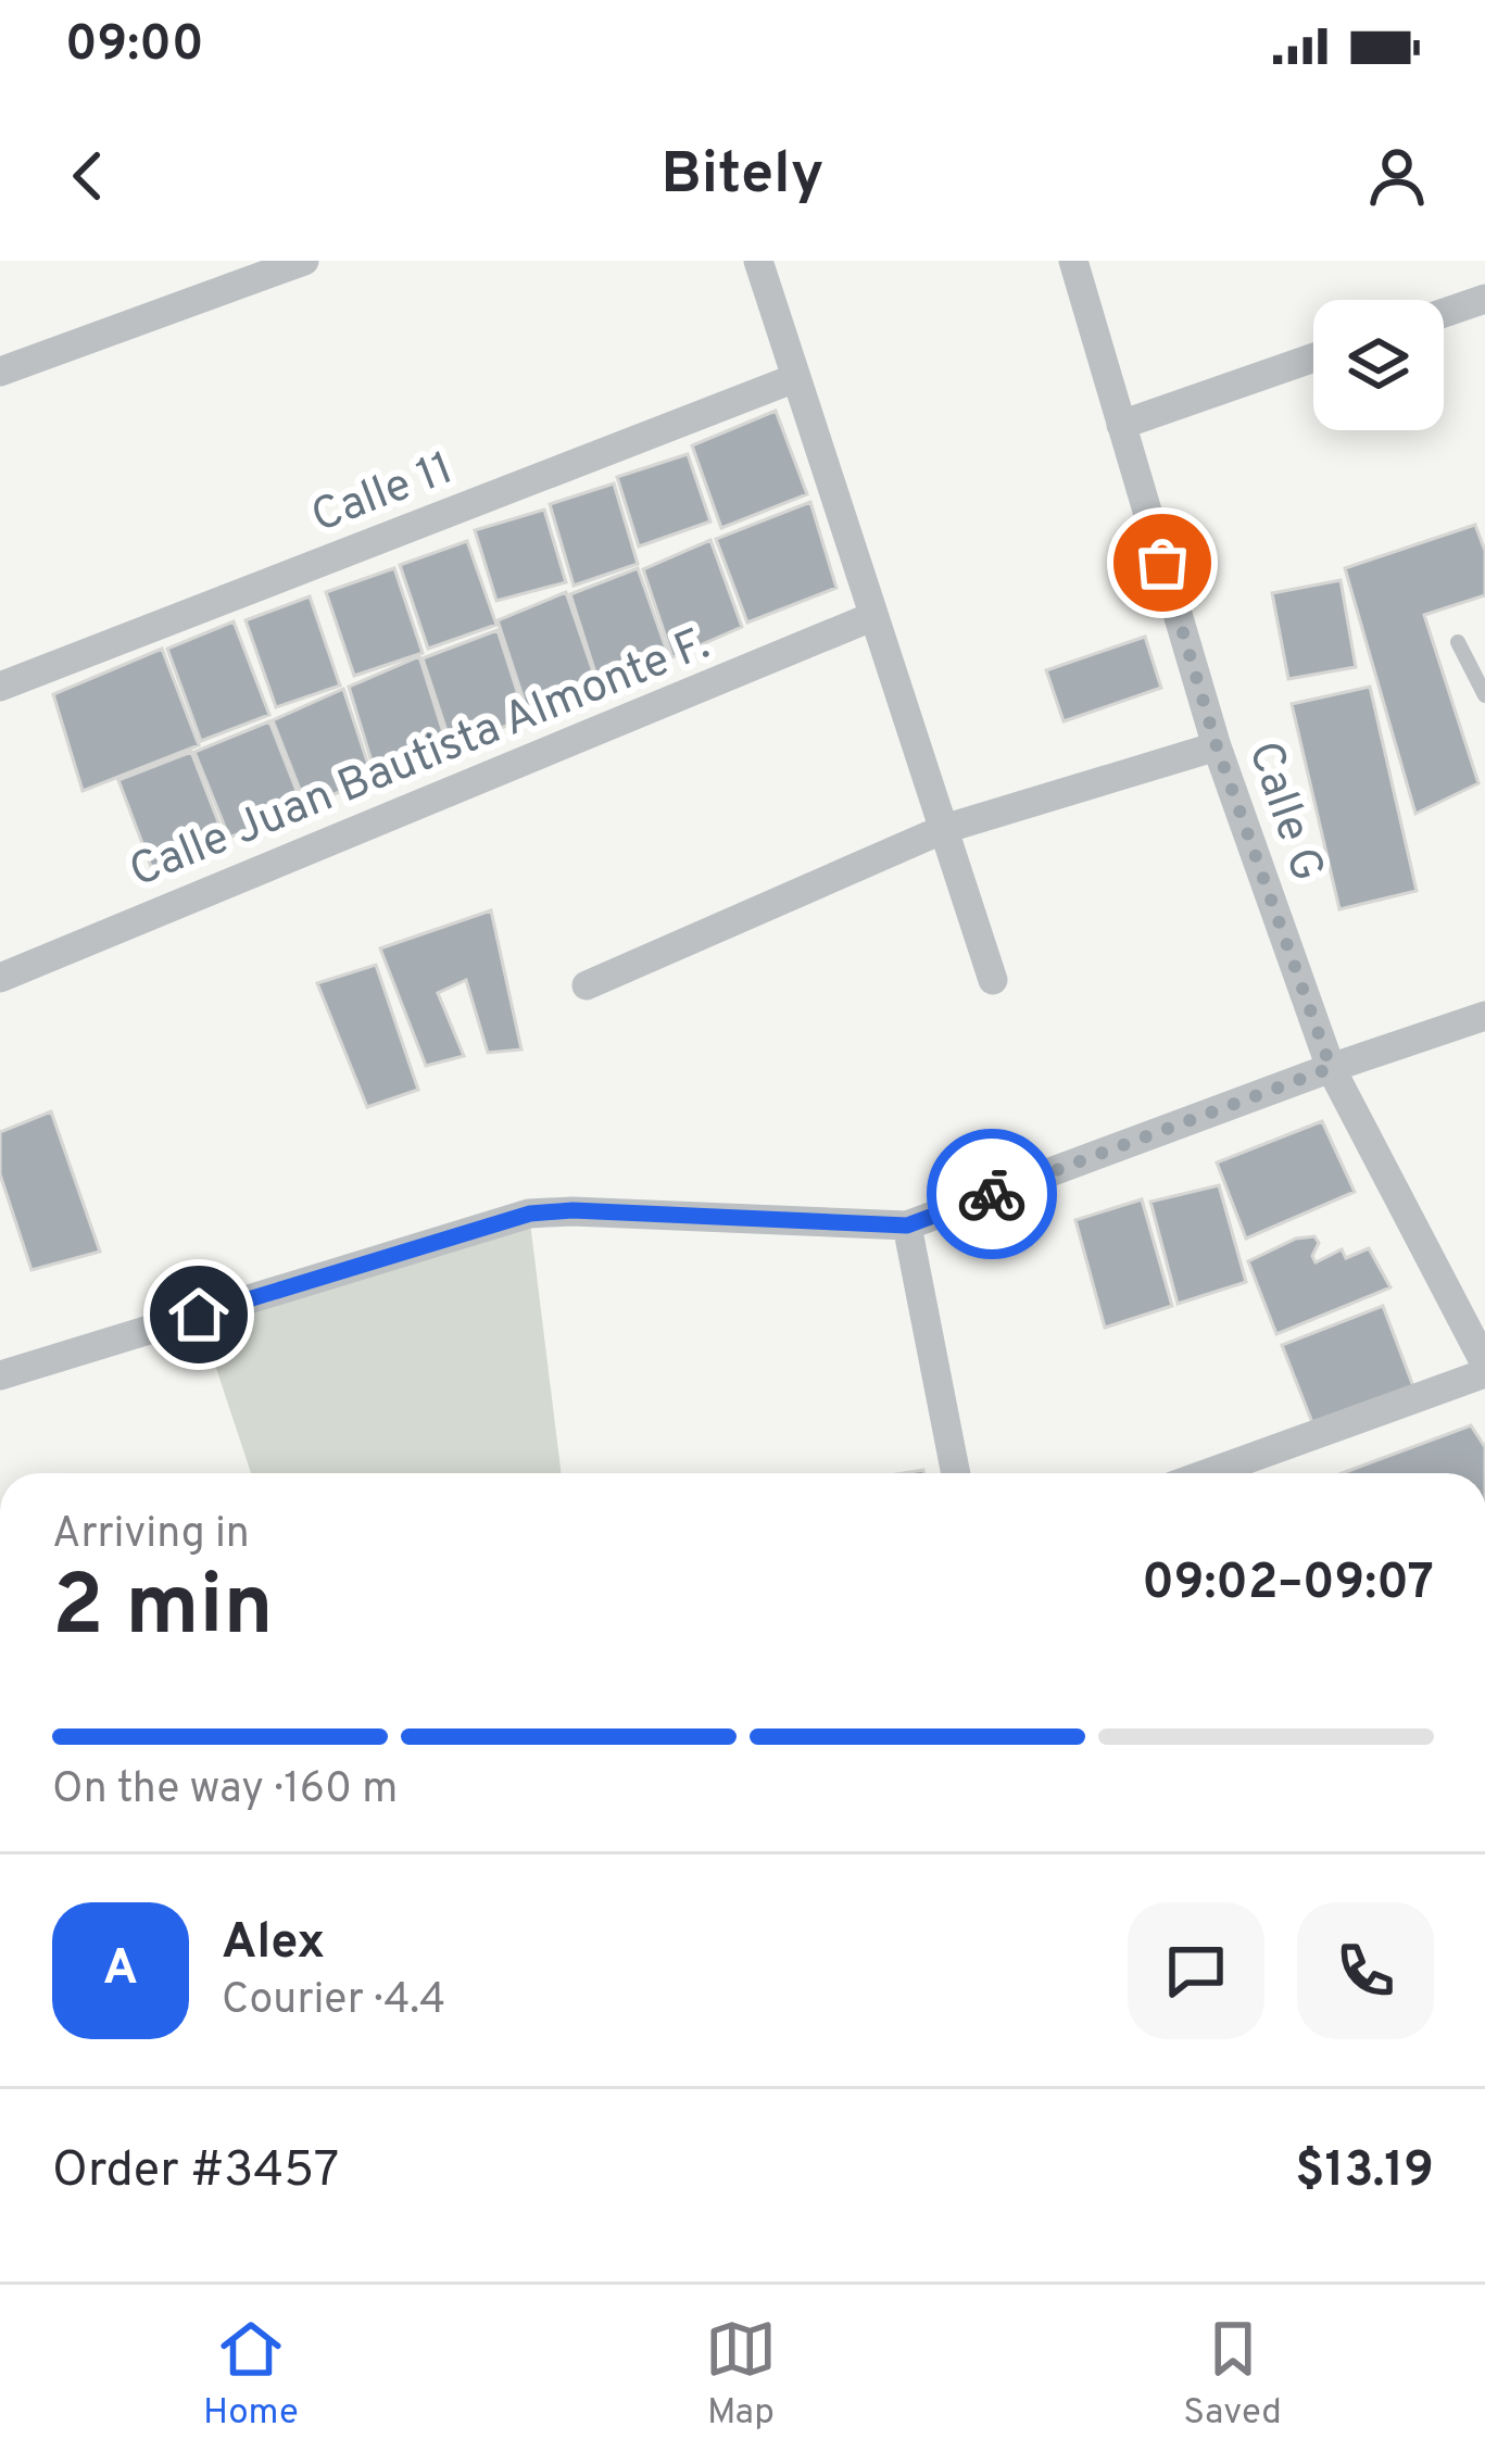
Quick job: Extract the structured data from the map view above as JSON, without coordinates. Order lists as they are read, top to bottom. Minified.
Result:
{"streets":{"street":["Calle 11","Calle Juan Bautista Almonte F.","Calle G"]},"page":{"status":"09:00","header":"Bitely","heading":["2 min","Arriving in","09:02–09:07"],"panel":["Alex","Courier · 4.4","Order #3457","$13.19"],"bar":"On the way · 160 m","round":"A","tabs":["Home","Map","Saved"]}}
